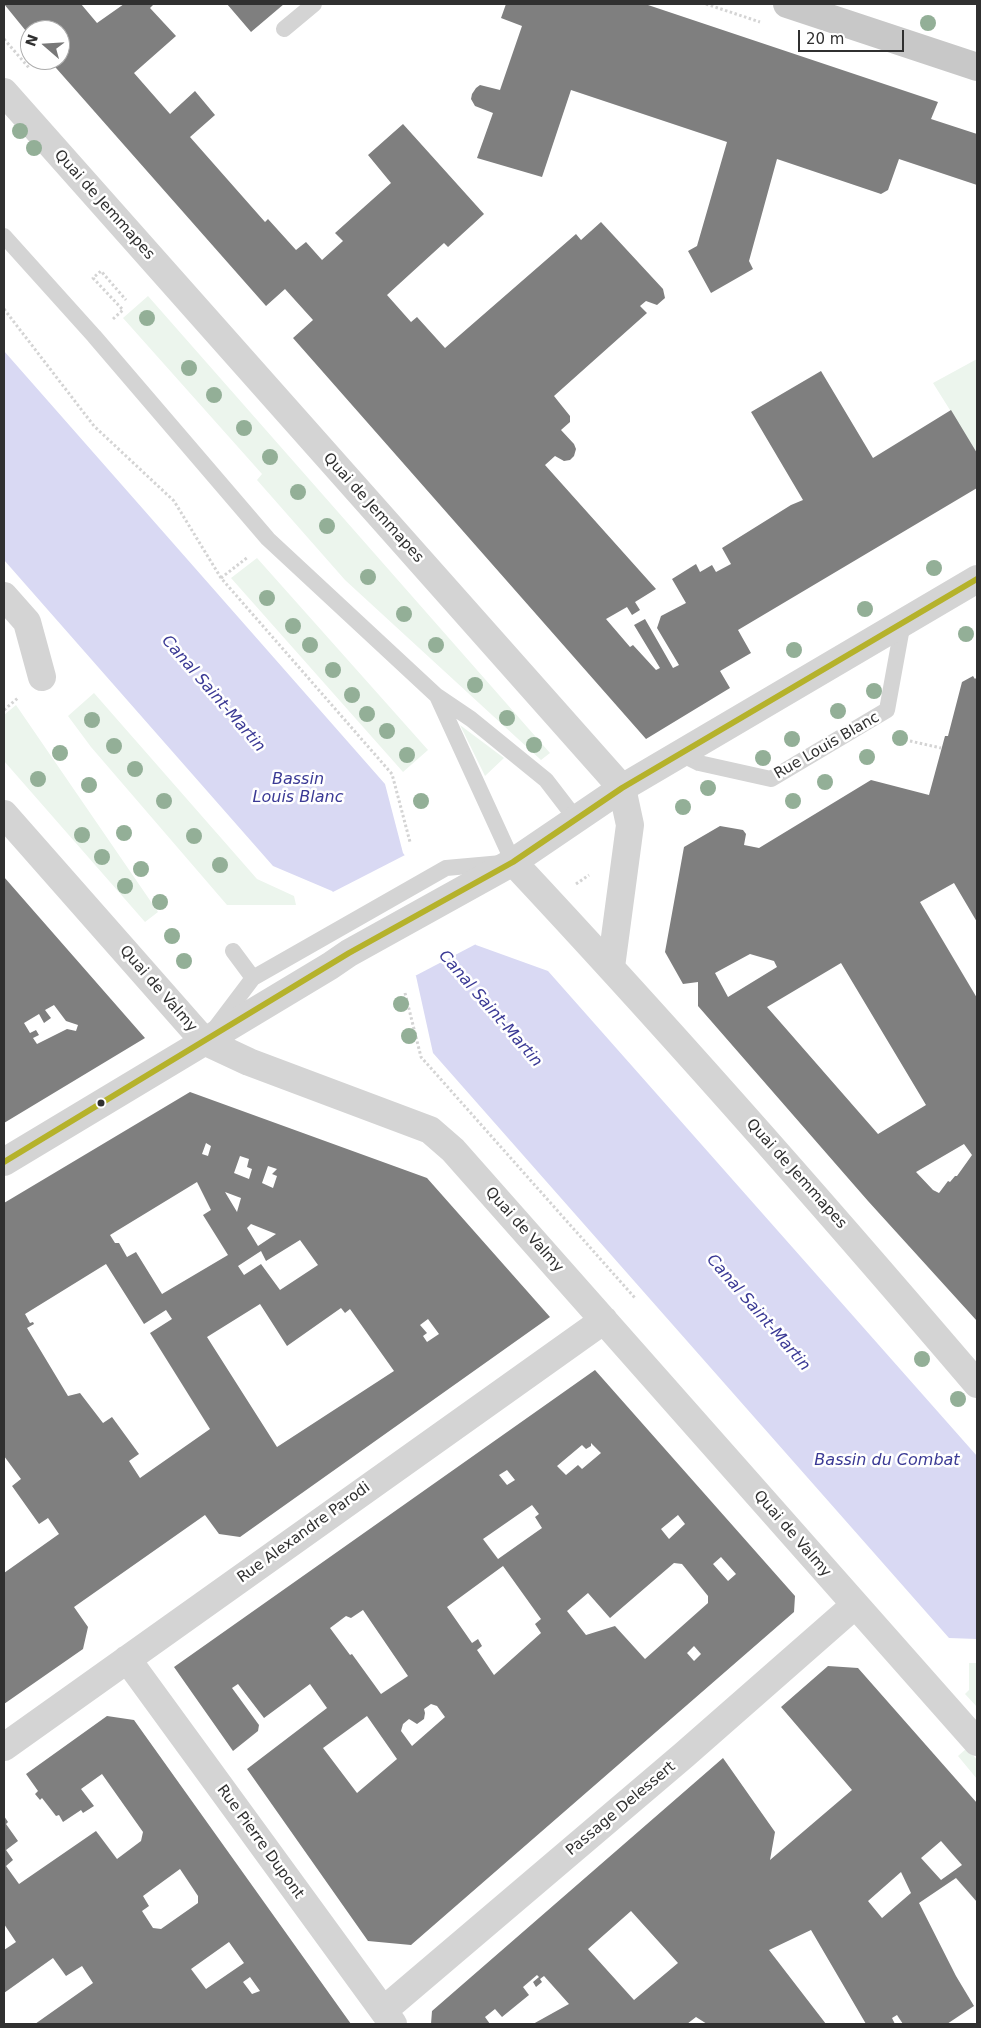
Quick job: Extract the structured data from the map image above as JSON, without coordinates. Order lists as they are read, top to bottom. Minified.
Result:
{"streets":{"street":["Quai de Jemmapes","Quai de Valmy","Rue Alexandre Parodi","Passage Delessert","Rue Pierre Dupont"],"lane":["Rue Louis Blanc"]},"crossings":[["Quai de Valmy","Rue Alexandre Parodi"],["Quai de Valmy","Passage Delessert"],["Rue Alexandre Parodi","Rue Pierre Dupont"],["Passage Delessert","Rue Pierre Dupont"]],"water":["Canal Saint-Martin","Bassin Louis Blanc","Bassin du Combat"],"scale_bar":"20 m","north":"left"}
